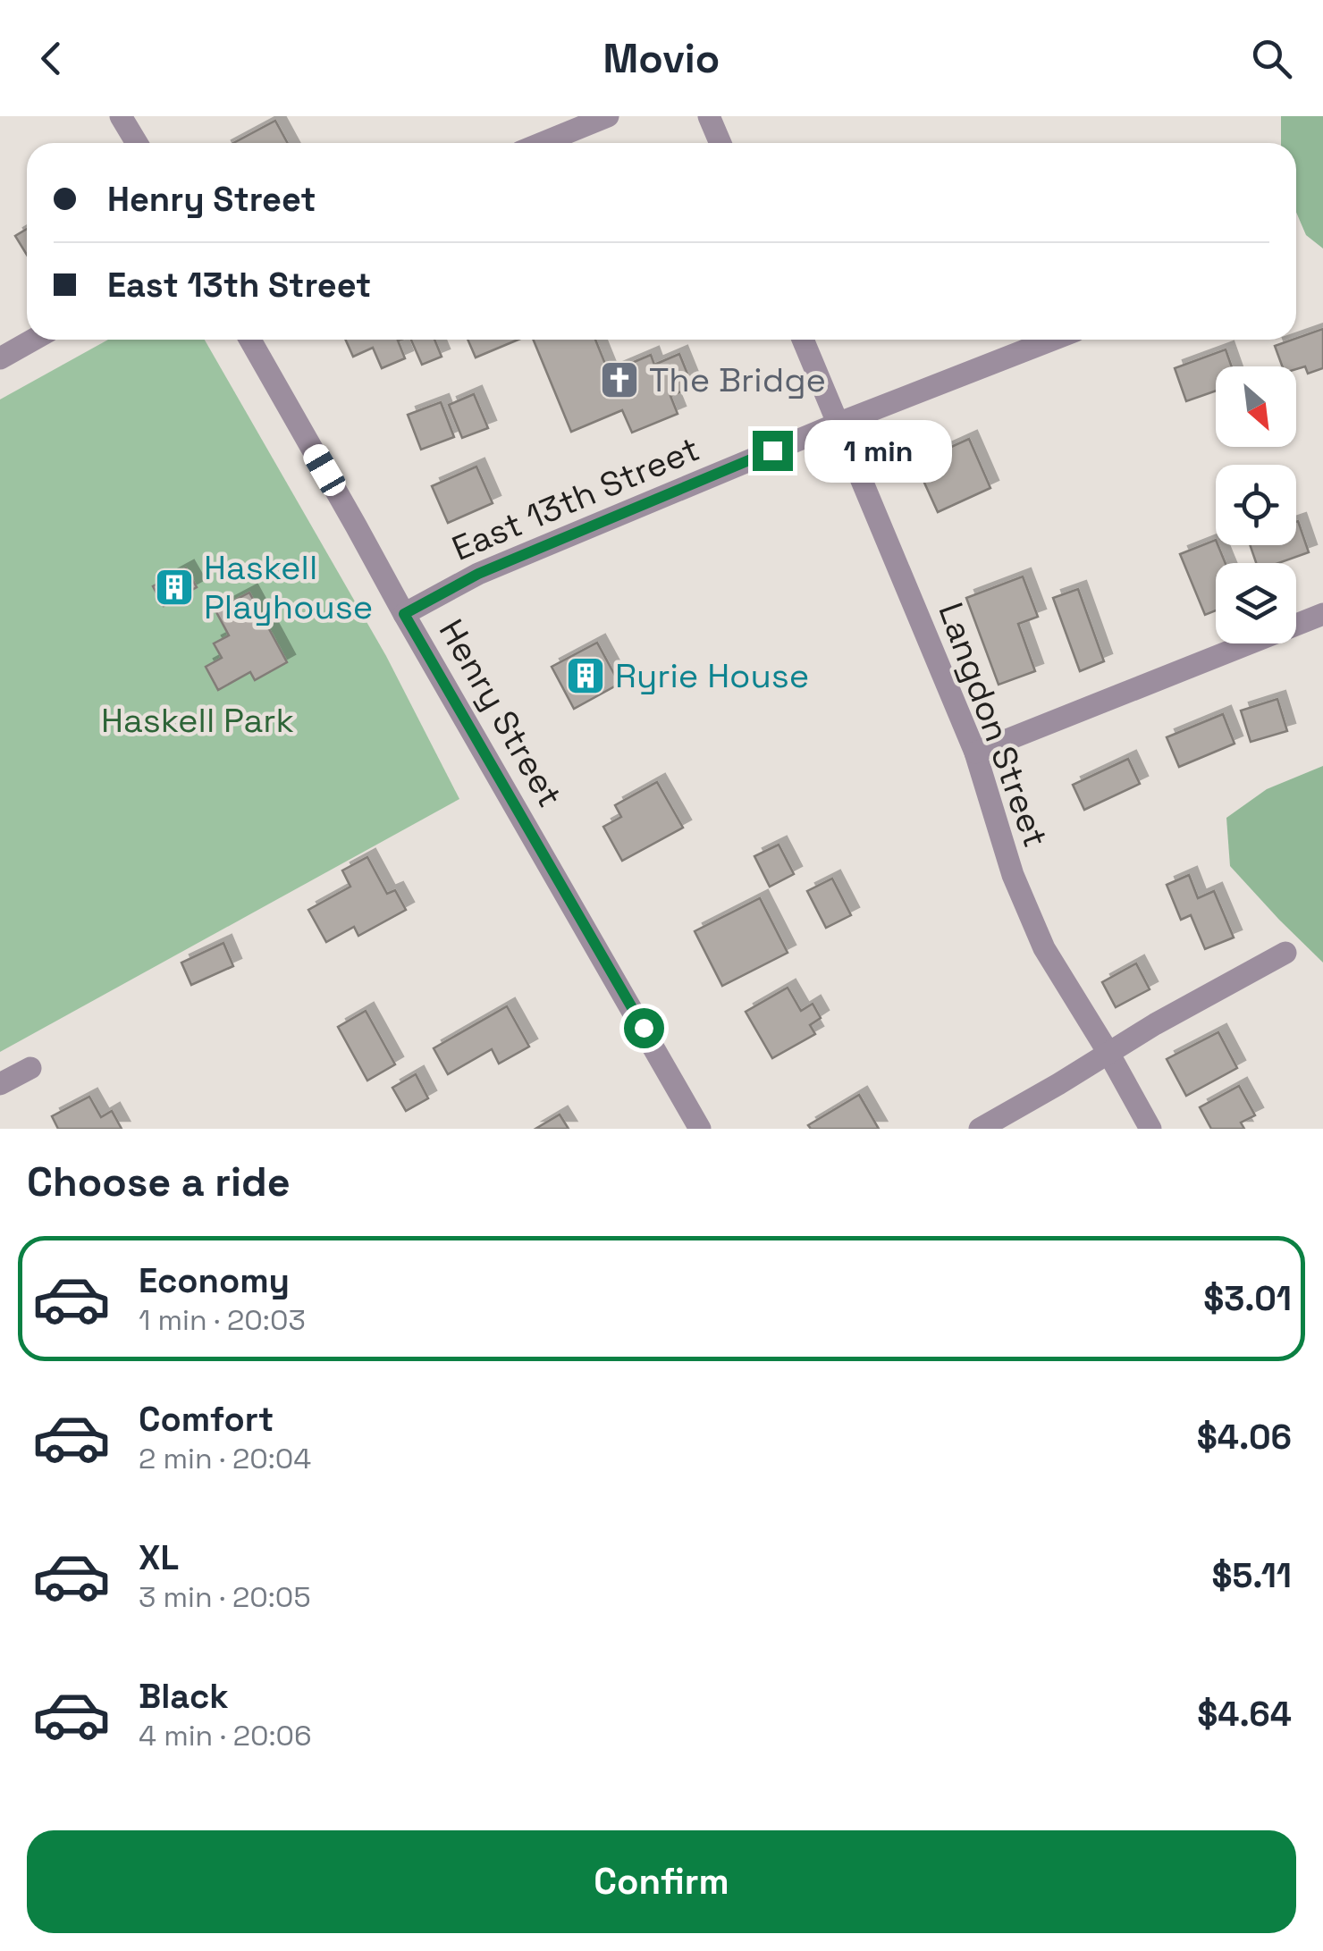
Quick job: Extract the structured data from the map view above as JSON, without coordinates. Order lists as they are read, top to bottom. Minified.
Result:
{"streets":{"street":["East 13th Street","Henry Street","Langdon Street"]},"crossings":[["East 13th Street","Henry Street"],["East 13th Street","Langdon Street"]],"parks":["Haskell Park"],"places":{"church":["The Bridge"],"building":["Haskell Playhouse","Ryrie House"]},"north":"bottom right","page":{"header":"Movio","banner":["Henry Street","East 13th Street"],"bubble":"1 min","heading":"Choose a ride","list":[{"name":"Economy","note":"1 min · 20:03","value":"$3.01"},{"name":"Comfort","note":"2 min · 20:04","value":"$4.06"},{"name":"XL","note":"3 min · 20:05","value":"$5.11"},{"name":"Black","note":"4 min · 20:06","value":"$4.64"}],"buttons":"Confirm"}}
